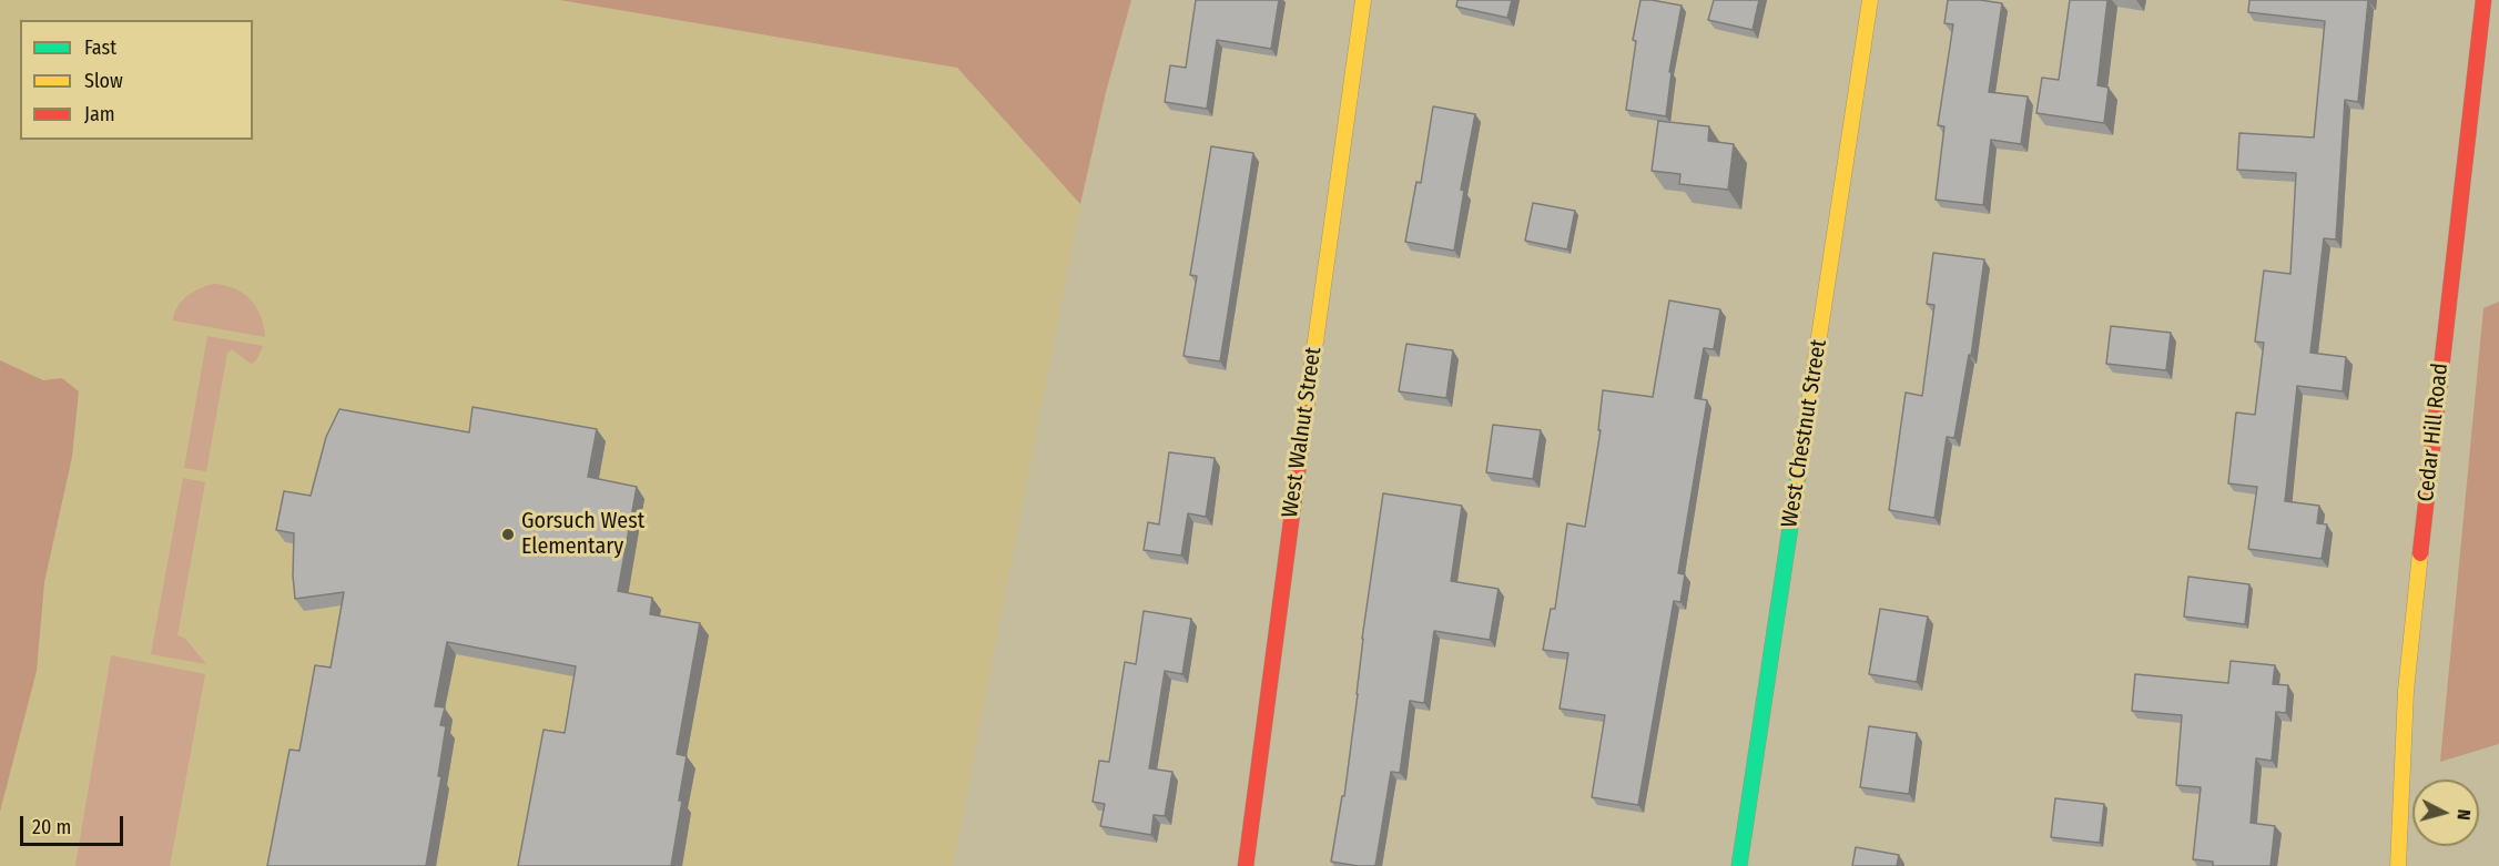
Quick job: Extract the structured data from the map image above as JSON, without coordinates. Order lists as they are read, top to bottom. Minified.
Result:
{"streets":{"street":["West Walnut Street","Cedar Hill Road","West Chestnut Street"]},"places":["Gorsuch West Elementary"],"legend":["Fast","Slow","Jam"],"scale_bar":"20 m","north":"right"}
